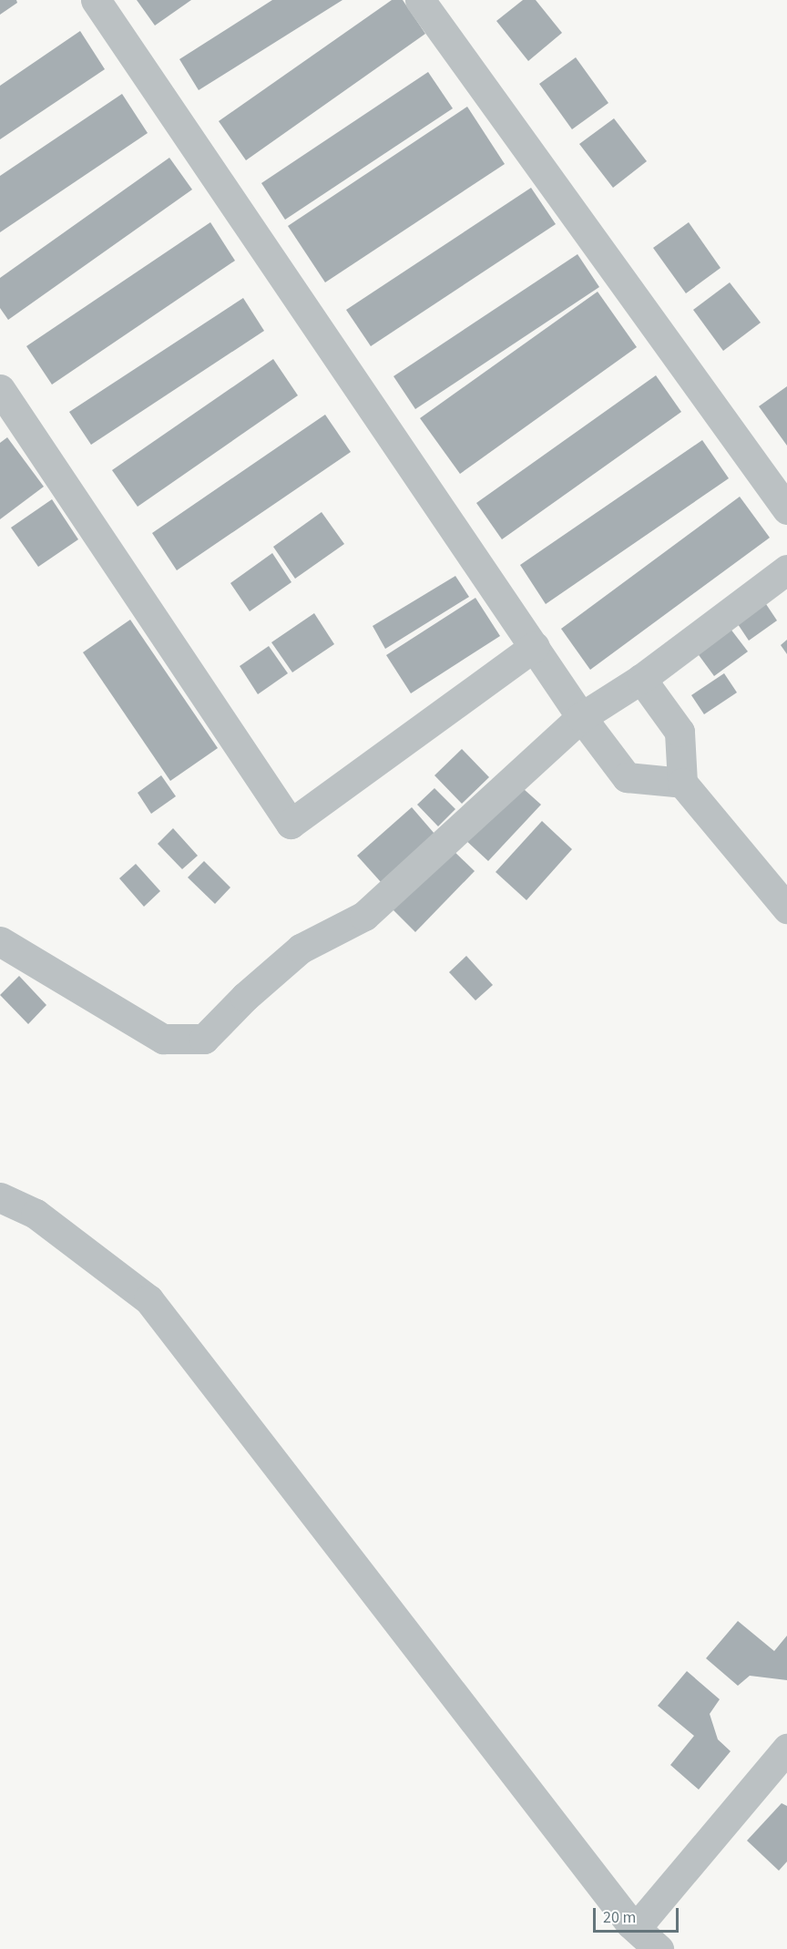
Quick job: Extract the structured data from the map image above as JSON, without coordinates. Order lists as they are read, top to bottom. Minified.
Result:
{"scale_bar":"20 m"}
